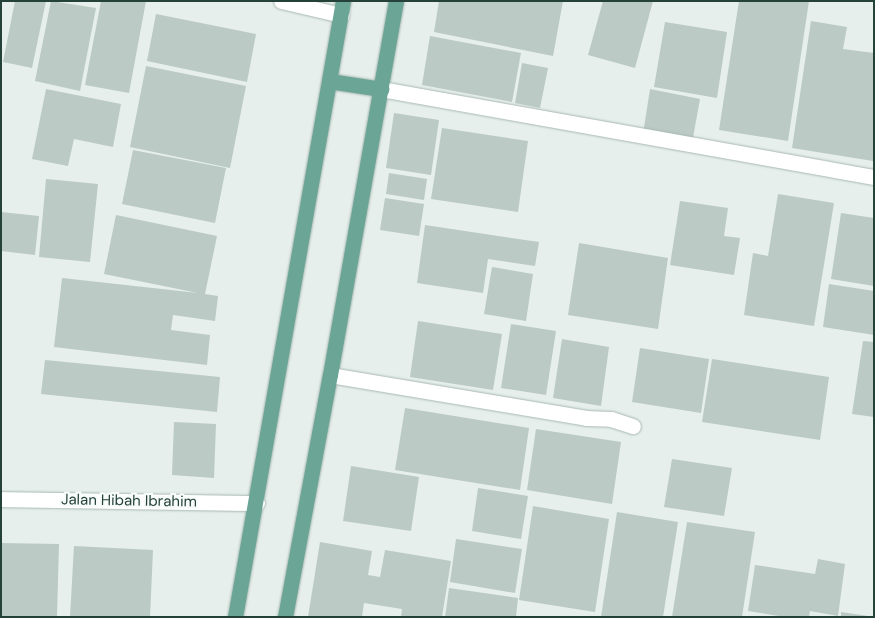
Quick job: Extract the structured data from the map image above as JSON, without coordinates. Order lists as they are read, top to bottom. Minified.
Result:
{"streets":{"street":["Jalan Hibah Ibrahim"]}}
